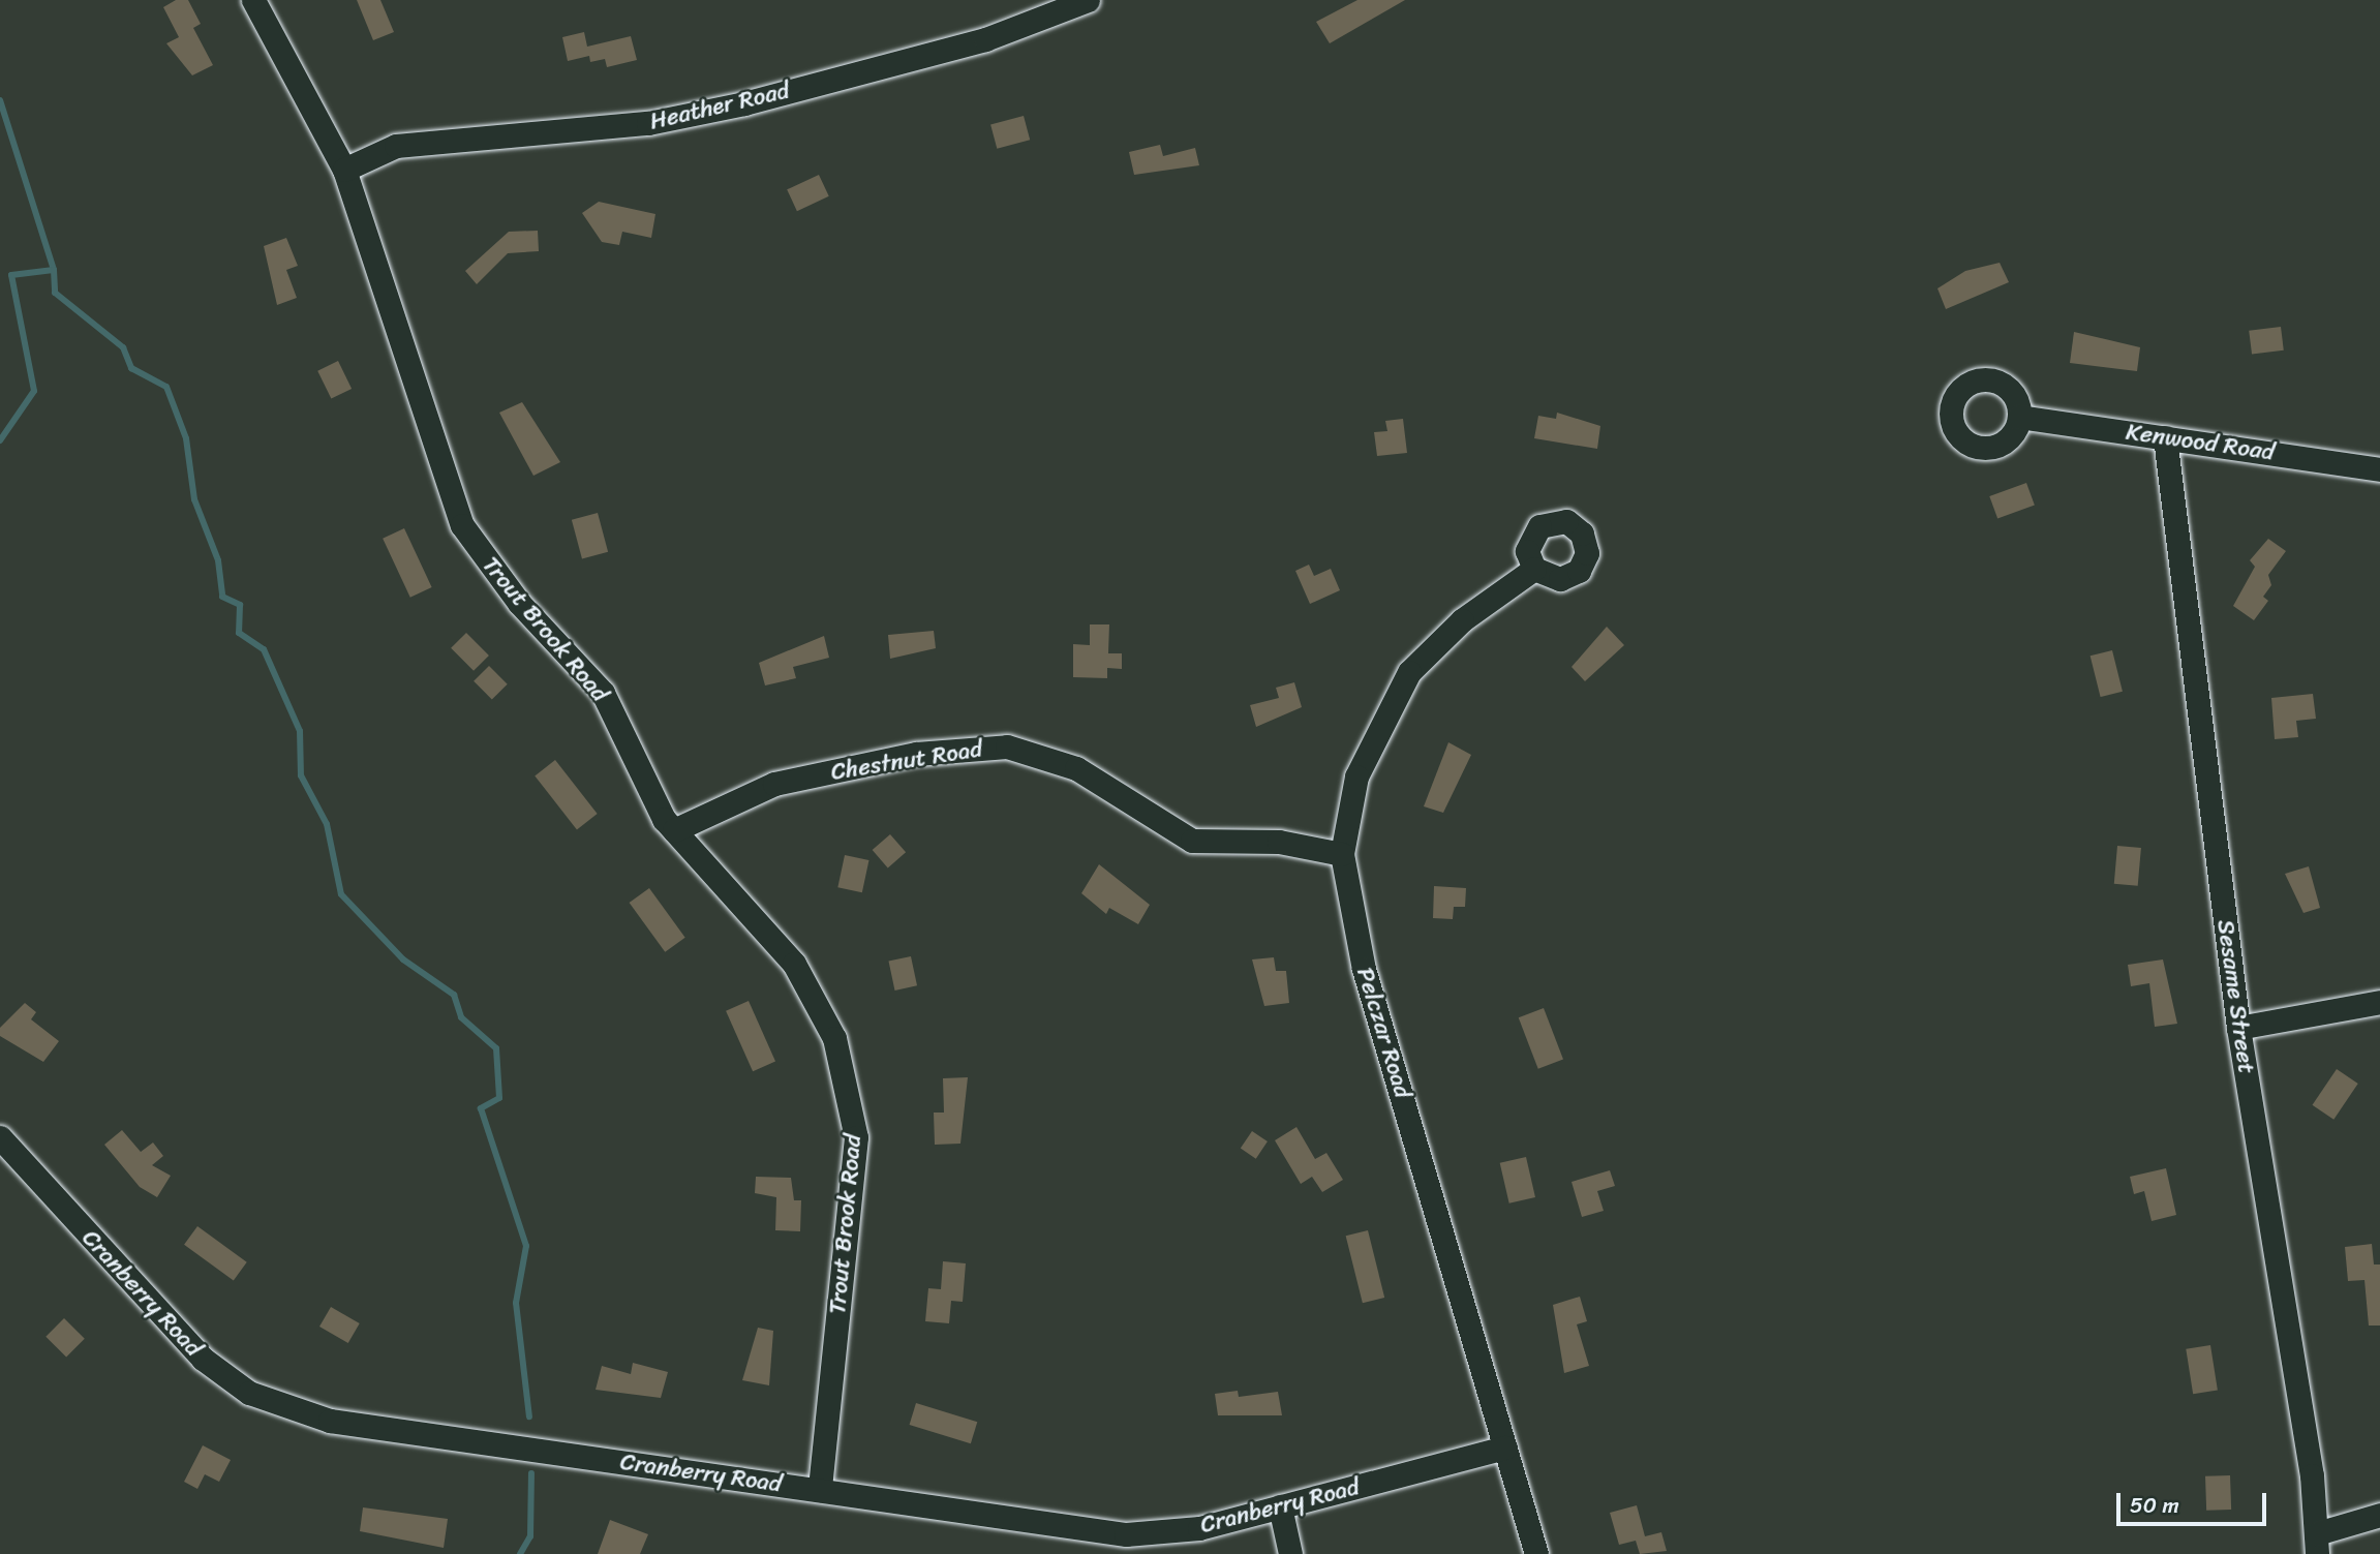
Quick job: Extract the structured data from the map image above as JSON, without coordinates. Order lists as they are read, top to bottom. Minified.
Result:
{"streets":{"street":["Heather Road","Kenwood Road","Trout Brook Road","Chestnut Road","Sesame Street","Pelczar Road","Cranberry Road"]},"crossings":[["Heather Road","Trout Brook Road"],["Kenwood Road","Sesame Street"],["Trout Brook Road","Chestnut Road"],["Trout Brook Road","Cranberry Road"],["Chestnut Road","Pelczar Road"],["Pelczar Road","Cranberry Road"]],"scale_bar":"50 m"}
